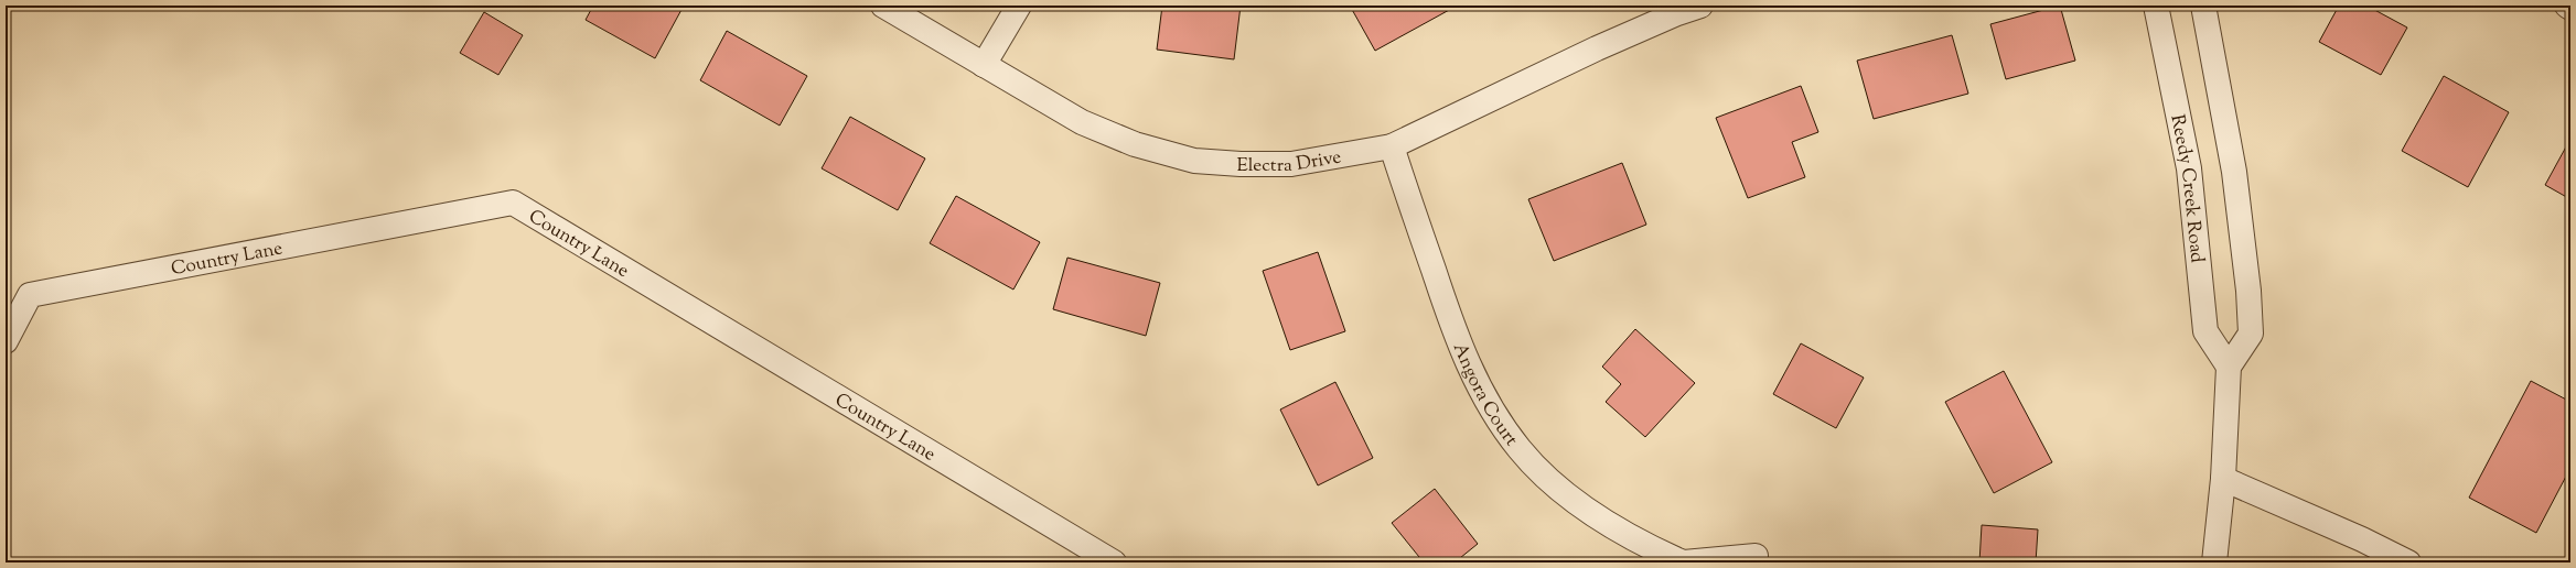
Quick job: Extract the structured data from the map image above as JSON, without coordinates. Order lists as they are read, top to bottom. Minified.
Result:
{"streets":{"street":["Electra Drive","Reedy Creek Road","Country Lane","Angora Court"]},"crossings":[["Electra Drive","Angora Court"]]}
